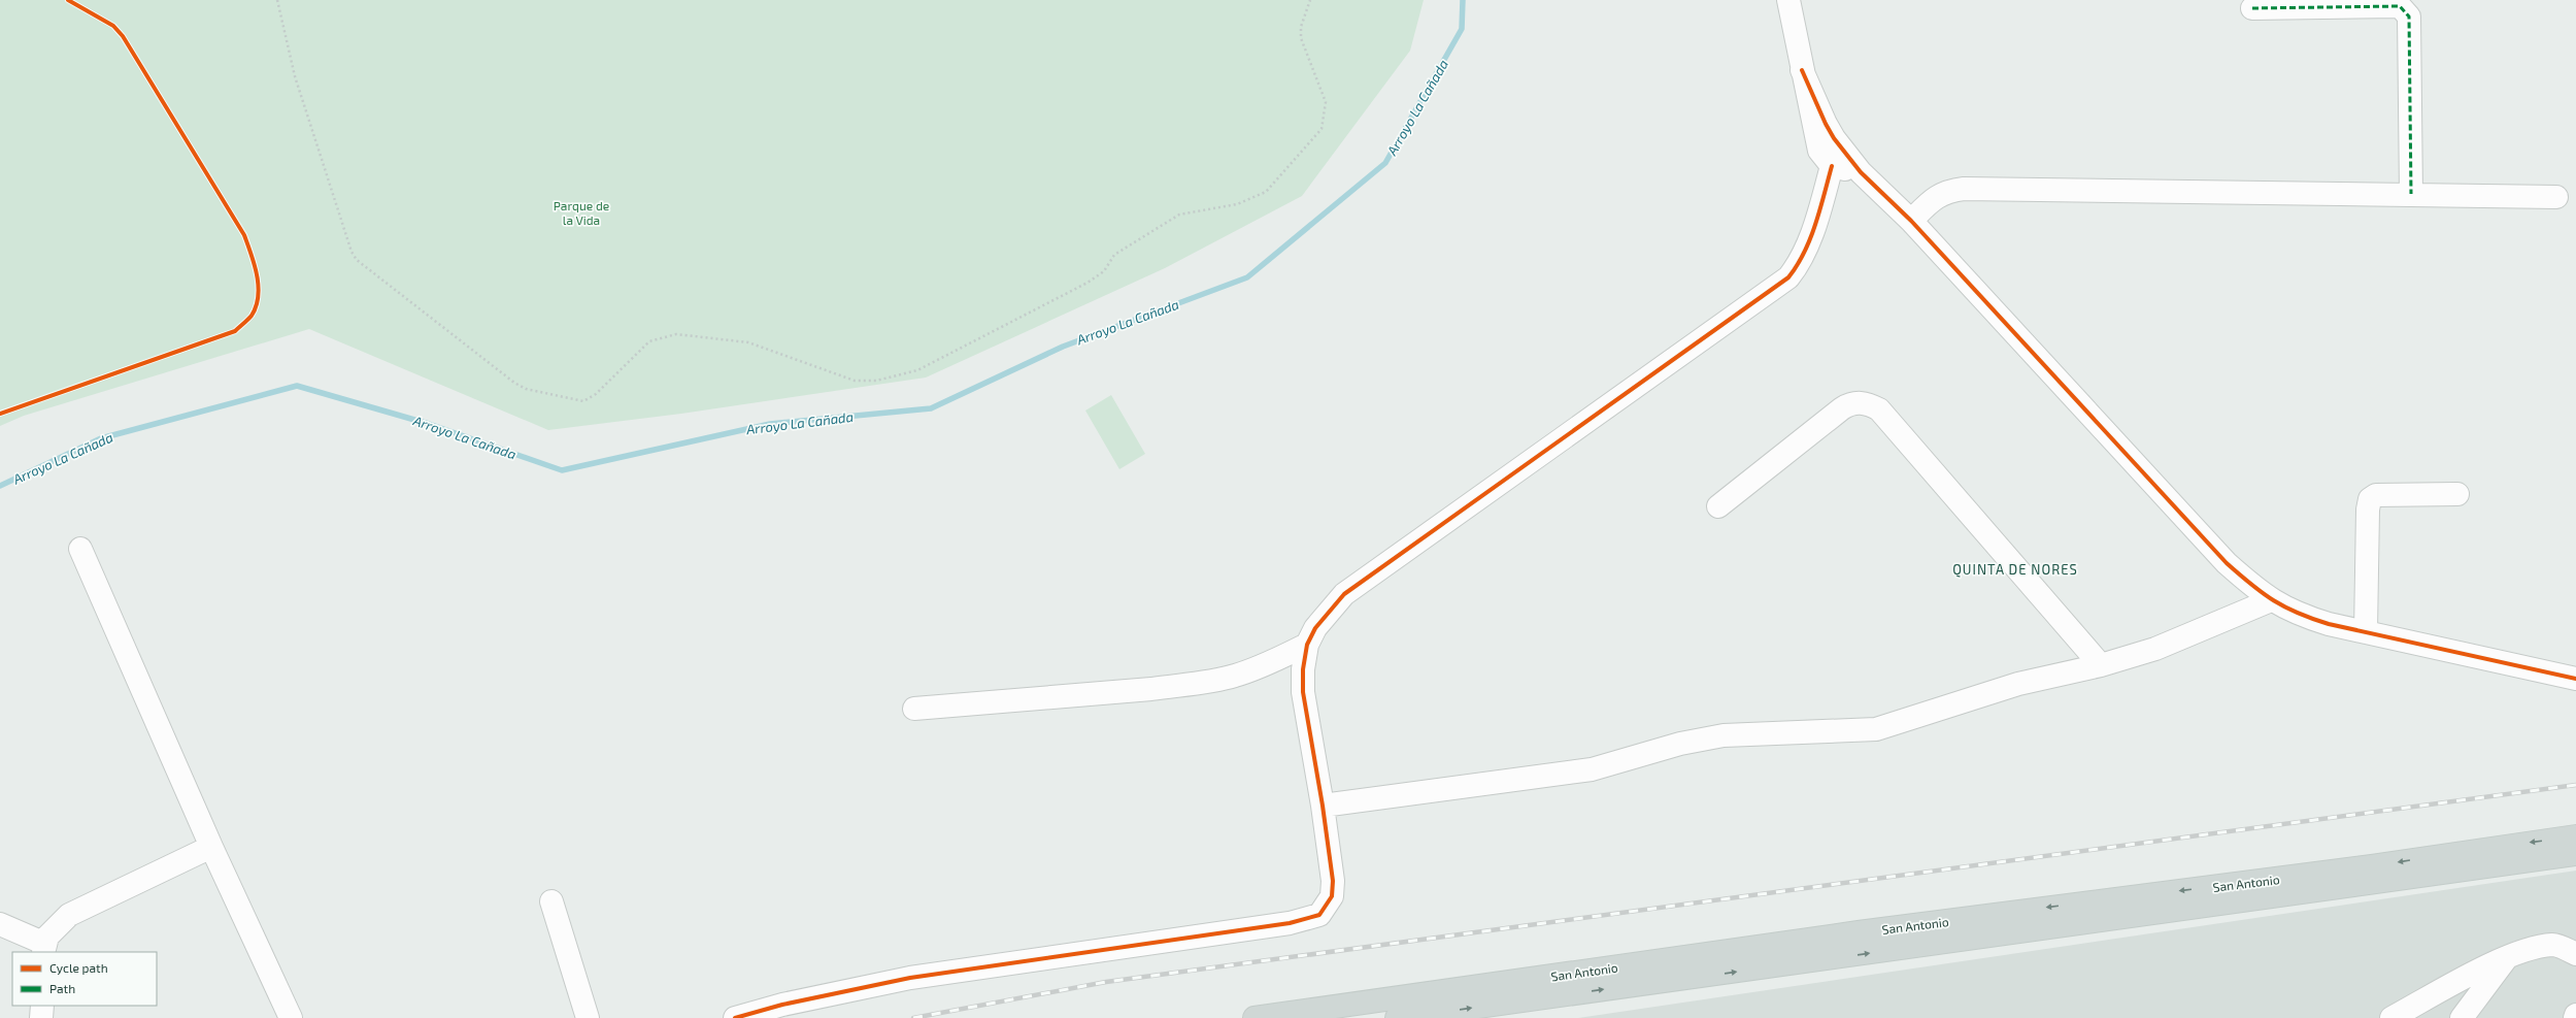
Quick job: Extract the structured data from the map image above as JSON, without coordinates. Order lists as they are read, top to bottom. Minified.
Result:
{"streets":{"main road":["San Antonio"]},"districts":["QUINTA DE NORES"],"water":["Arroyo La Cañada"],"parks":["Parque de la Vida"],"legend":["Cycle path","Path"]}
